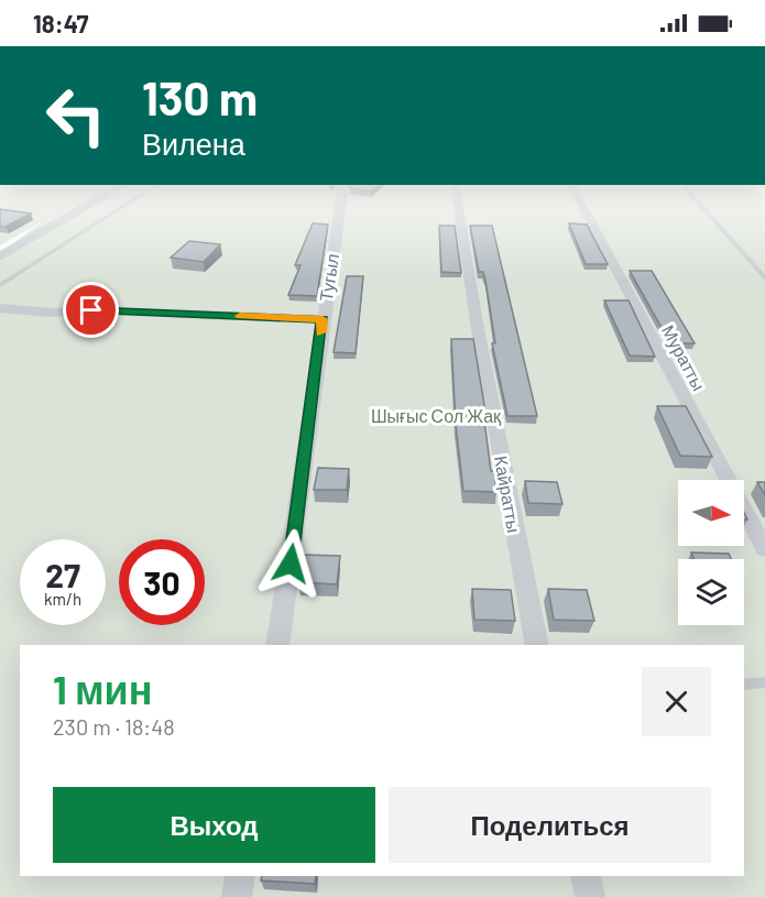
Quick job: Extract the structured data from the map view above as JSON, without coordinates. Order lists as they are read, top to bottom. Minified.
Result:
{"streets":{"street":["Тугыл","Муратты","Кайратты"]},"parks":["Шығыс Сол Жақ"],"north":"right","page":{"status":"18:47","turn":["130 m","Вилена"],"speed":"27 km/h","limit":"30","heading":["1 мин","230 m · 18:48"],"buttons":["Выход","Поделиться"]}}
